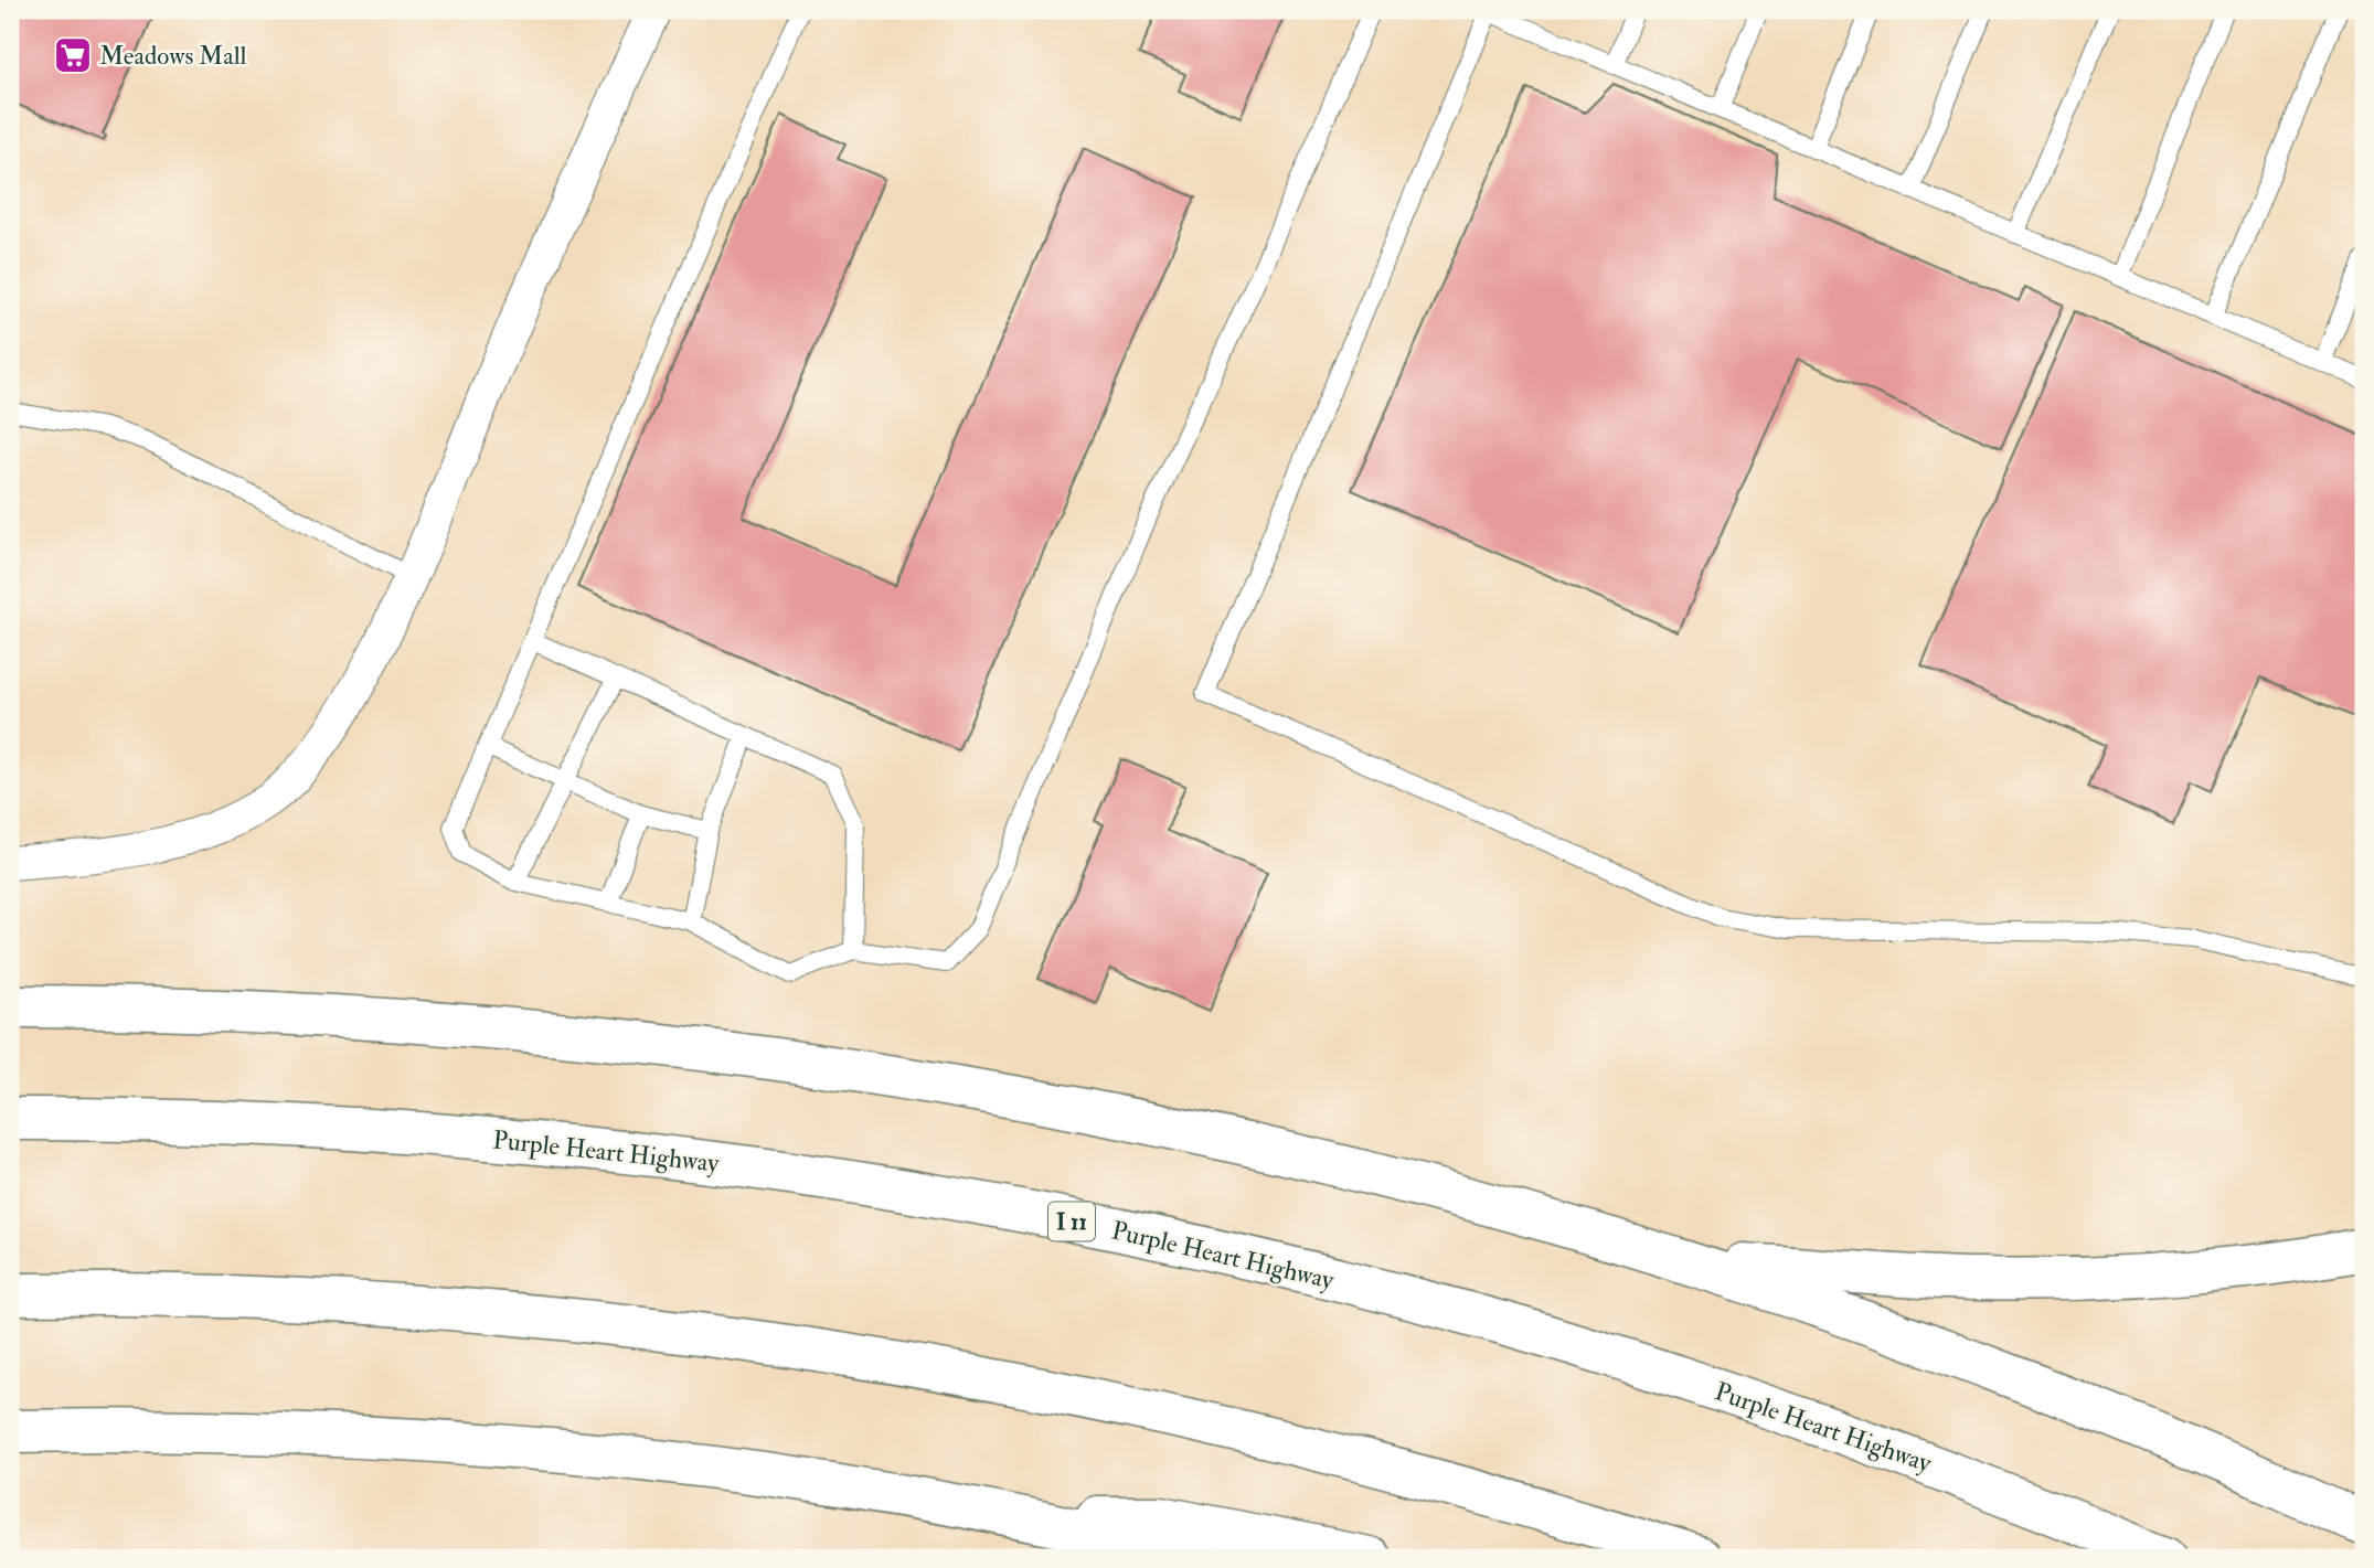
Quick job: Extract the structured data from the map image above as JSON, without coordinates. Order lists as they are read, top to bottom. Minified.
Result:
{"streets":{"highway":["Purple Heart Highway","I 11"]},"places":{"supermarket":["Meadows Mall"]}}
